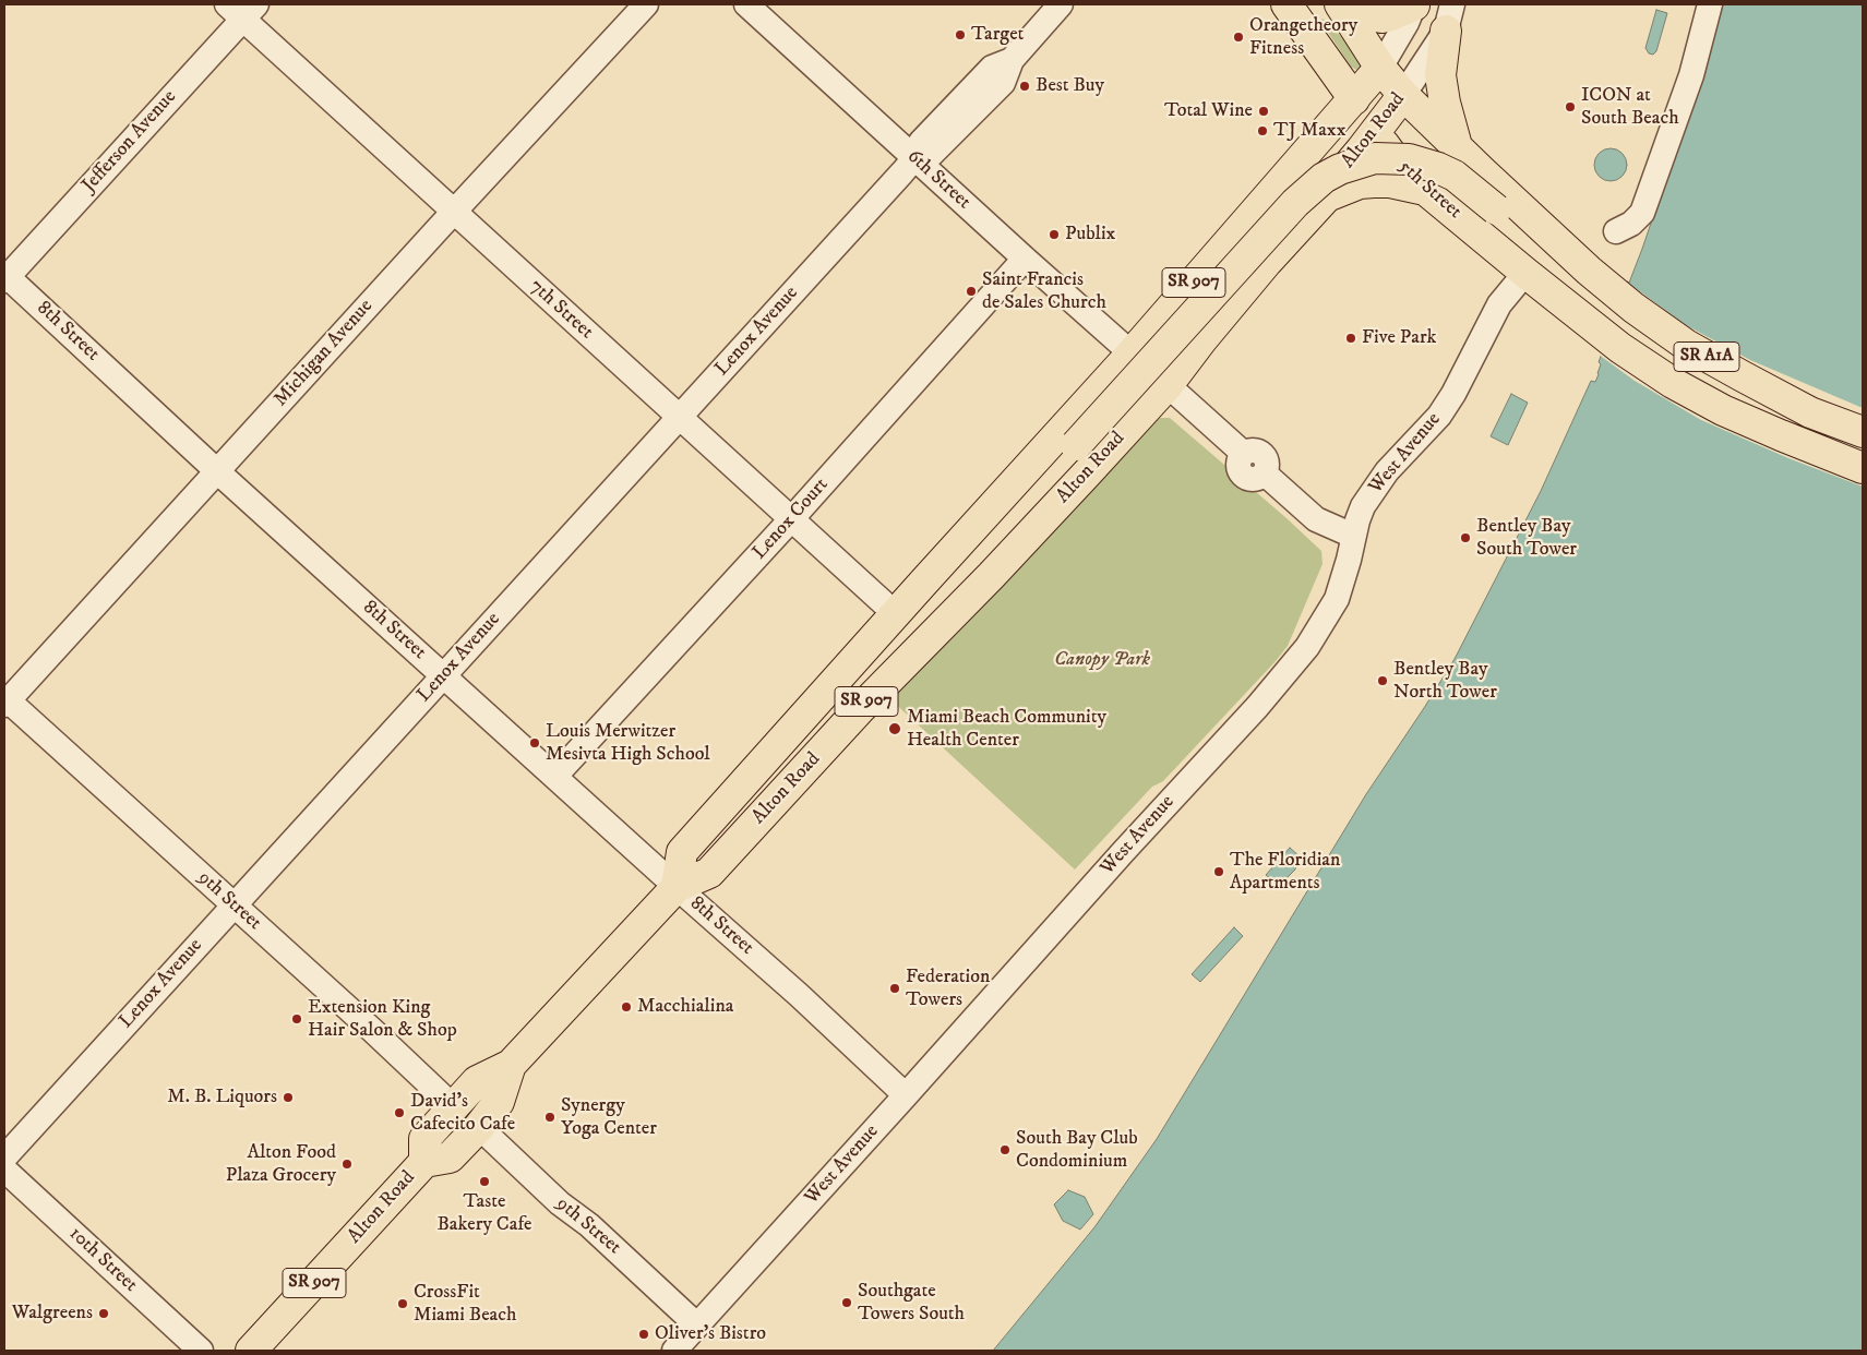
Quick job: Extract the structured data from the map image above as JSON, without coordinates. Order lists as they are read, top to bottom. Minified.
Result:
{"streets":{"main road":["Alton Road","5th Street","SR 907","SR A1A"],"street":["Jefferson Avenue","6th Street","7th Street","8th Street","Lenox Avenue","Michigan Avenue","West Avenue","Lenox Court","9th Street","10th Street"]},"crossings":[["Alton Road","6th Street"],["Alton Road","5th Street"],["Alton Road","7th Street"],["Alton Road","8th Street"],["Alton Road","SR A1A"],["Alton Road","9th Street"],["Jefferson Avenue","7th Street"],["Jefferson Avenue","8th Street"],["6th Street","Lenox Avenue"],["6th Street","Lenox Court"],["5th Street","SR A1A"],["5th Street","West Avenue"],["7th Street","Lenox Avenue"],["7th Street","Michigan Avenue"],["7th Street","Lenox Court"],["8th Street","Lenox Avenue"],["8th Street","Michigan Avenue"],["8th Street","West Avenue"],["8th Street","Lenox Court"],["Lenox Avenue","9th Street"],["Michigan Avenue","9th Street"],["West Avenue","9th Street"]],"parks":["Canopy Park"],"places":["Target","Orangetheory Fitness","Best Buy","ICON at South Beach","Total Wine","TJ Maxx","Publix","Saint Francis de Sales Church","Five Park","Bentley Bay South Tower","Bentley Bay North Tower","Miami Beach Community Health Center","Louis Merwitzer Mesivta High School","The Floridian Apartments","Federation Towers","Macchialina","Extension King Hair Salon & Shop","M. B. Liquors","David's Cafecito Cafe","Synergy Yoga Center","South Bay Club Condominium","Alton Food Plaza Grocery","Taste Bakery Cafe","Southgate Towers South","CrossFit Miami Beach","Walgreens","Oliver's Bistro"]}
